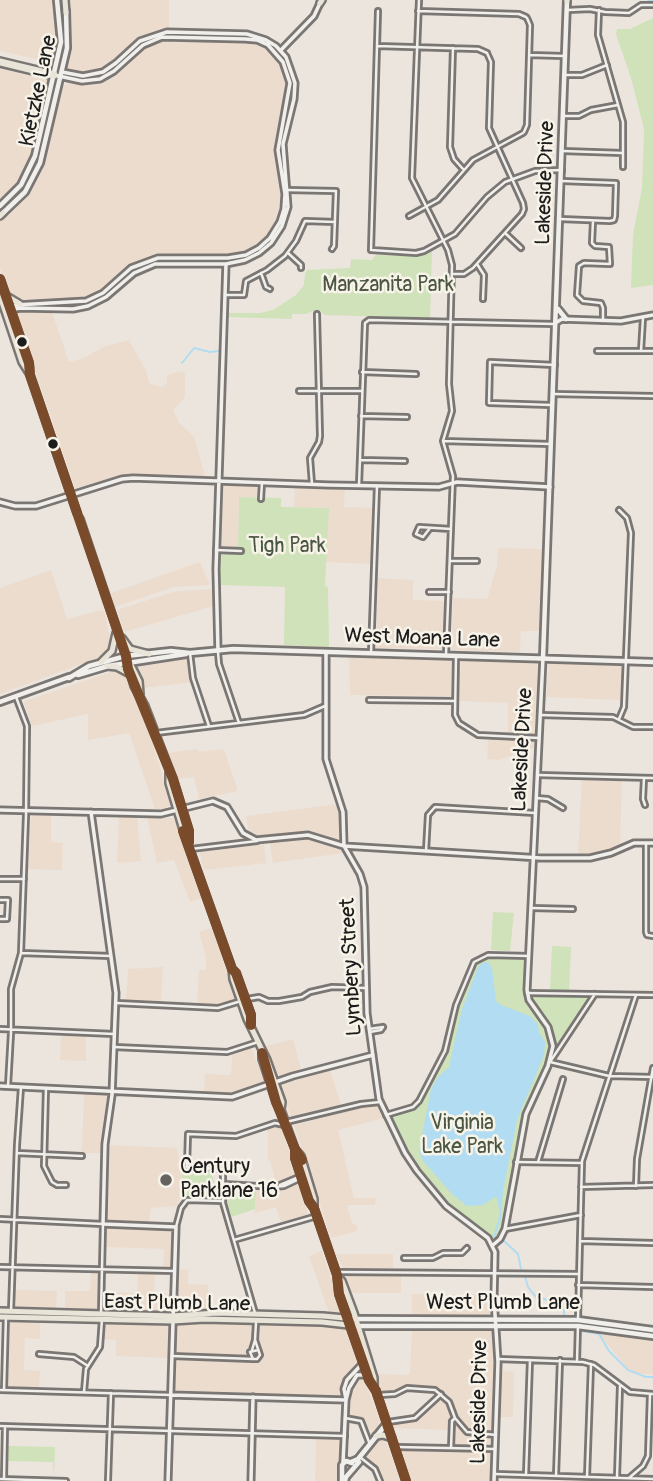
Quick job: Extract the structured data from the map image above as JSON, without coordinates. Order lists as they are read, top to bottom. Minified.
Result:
{"streets":{"main road":["Kietzke Lane","Lakeside Drive","West Moana Lane","East Plumb Lane","West Plumb Lane"],"street":["Lymbery Street"]},"crossings":[["Lakeside Drive","West Moana Lane"],["Lakeside Drive","Lymbery Street"],["Lakeside Drive","West Plumb Lane"],["West Moana Lane","Lymbery Street"],["East Plumb Lane","West Plumb Lane"]],"parks":["Manzanita Park","Tigh Park","Virginia Lake Park"],"places":["Century Parklane 16"]}
